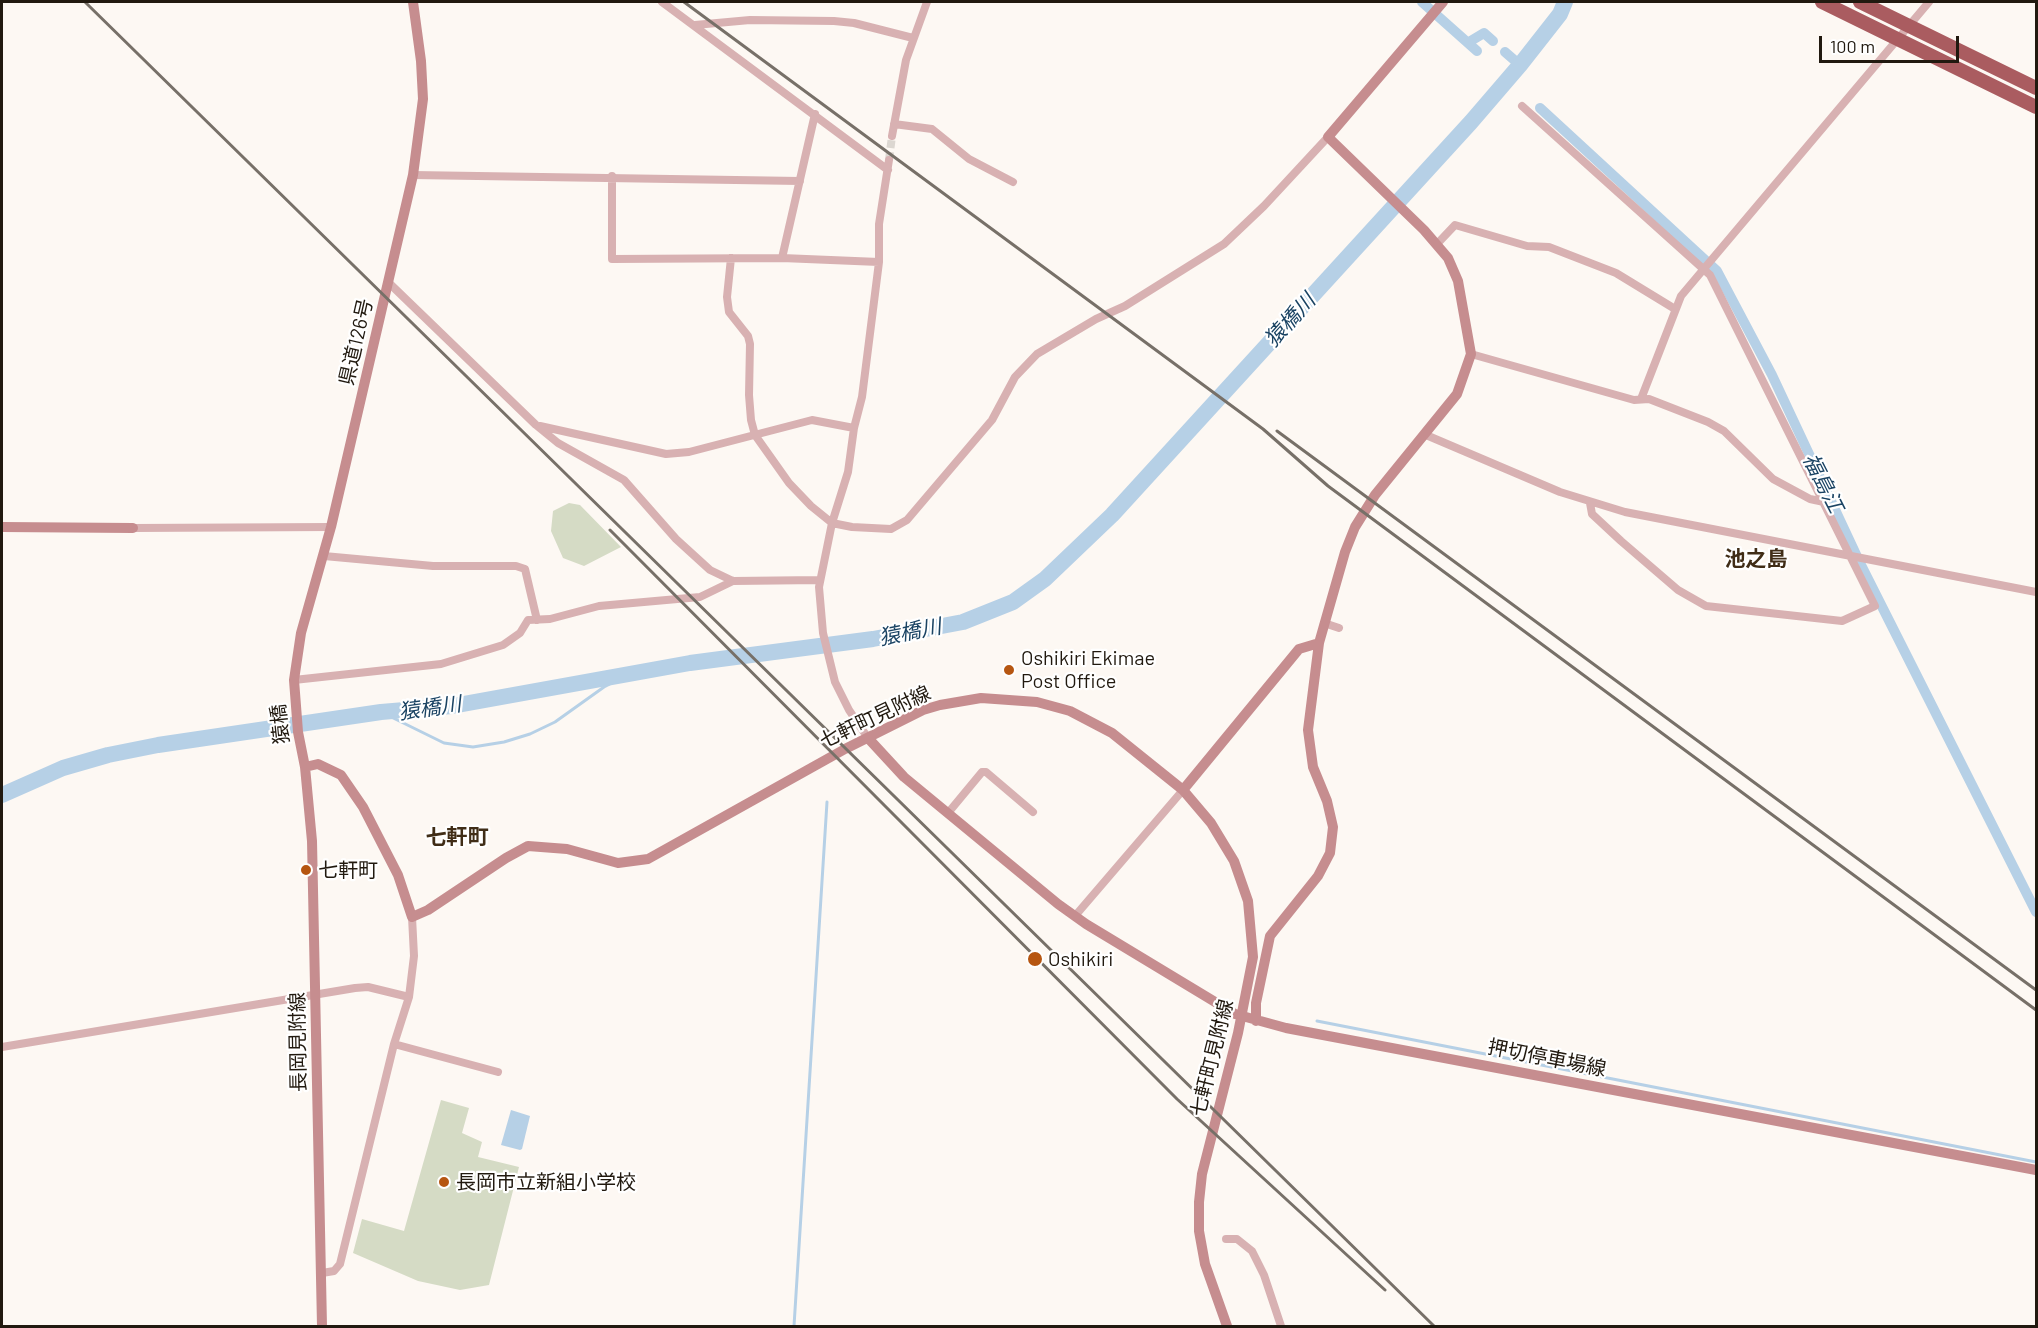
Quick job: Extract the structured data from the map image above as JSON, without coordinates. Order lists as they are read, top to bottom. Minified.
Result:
{"streets":{"main road":["県道126号","七軒町見附線","猿橋","長岡見附線","押切停車場線"]},"crossings":[["県道126号","猿橋"],["七軒町見附線","押切停車場線"],["猿橋","長岡見附線"]],"districts":["池之島","七軒町"],"water":["猿橋川","福島江"],"places":["Oshikiri Ekimae Post Office","七軒町","Oshikiri","長岡市立新組小学校"],"scale_bar":"100 m"}
